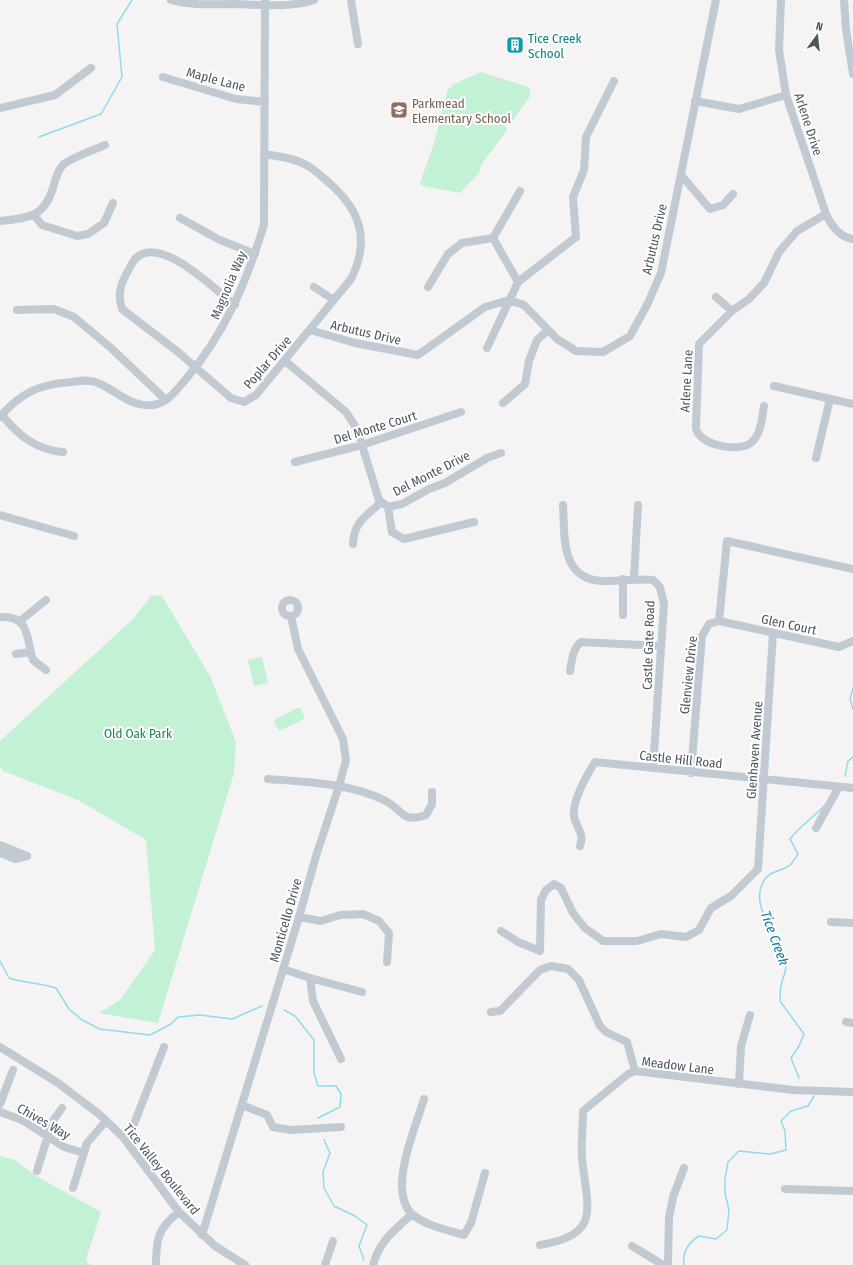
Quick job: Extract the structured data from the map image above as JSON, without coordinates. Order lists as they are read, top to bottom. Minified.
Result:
{"streets":{"street":["Maple Lane","Arlene Drive","Arbutus Drive","Magnolia Way","Poplar Drive","Arlene Lane","Del Monte Court","Del Monte Drive","Glen Court","Castle Gate Road","Glenview Drive","Glenhaven Avenue","Castle Hill Road","Monticello Drive","Meadow Lane","Chives Way","Tice Valley Boulevard"]},"crossings":[["Maple Lane","Magnolia Way"],["Arlene Drive","Arlene Lane"],["Arbutus Drive","Poplar Drive"],["Magnolia Way","Poplar Drive"],["Poplar Drive","Del Monte Drive"],["Del Monte Court","Del Monte Drive"],["Glen Court","Glenview Drive"],["Glen Court","Glenhaven Avenue"],["Castle Gate Road","Castle Hill Road"],["Glenview Drive","Castle Hill Road"],["Glenhaven Avenue","Castle Hill Road"],["Monticello Drive","Tice Valley Boulevard"],["Chives Way","Tice Valley Boulevard"]],"water":["Tice Creek"],"parks":["Old Oak Park"],"places":{"building":["Tice Creek School"],"school or university":["Parkmead Elementary School"]},"north":"top"}
